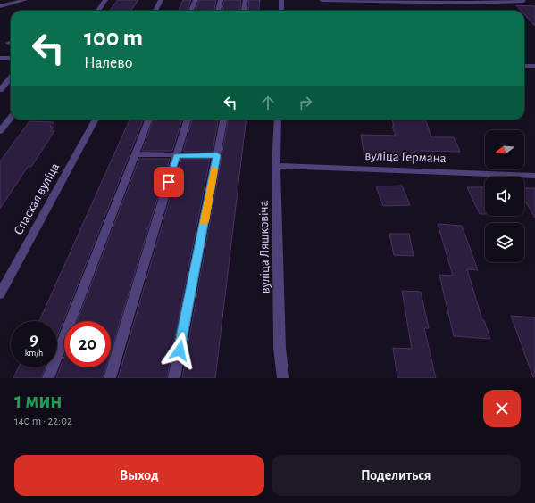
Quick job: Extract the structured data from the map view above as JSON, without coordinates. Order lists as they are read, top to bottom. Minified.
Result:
{"streets":{"street":["вуліца Германа","Спаская вуліца","вуліца Ляшковіча"]},"crossings":[["вуліца Германа","вуліца Ляшковіча"]],"north":"left","page":{"turn":["100 m","Налево"],"speed":"9 km/h","limit":"20","heading":["1 мин","140 m · 22:02"],"buttons":["Выход","Поделиться"]}}
